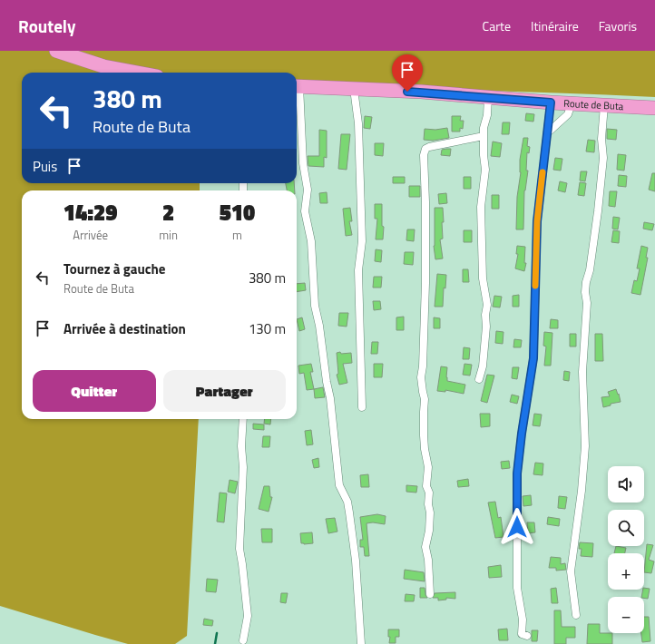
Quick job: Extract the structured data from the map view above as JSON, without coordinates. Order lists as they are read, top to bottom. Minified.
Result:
{"streets":{"highway":["Route de Buta"]},"page":{"header":"Routely","nav":["Carte","Itinéraire","Favoris"],"turn":["380 m","Route de Buta"],"then":"Puis","eta":["14:29","Arrivée","2","min","510","m"],"list":[{"name":"Tournez à gauche","note":"Route de Buta","value":"380 m"},{"name":"Arrivée à destination","value":"130 m"}],"buttons":["Quitter","Partager"],"map_buttons":["+","−"]}}
